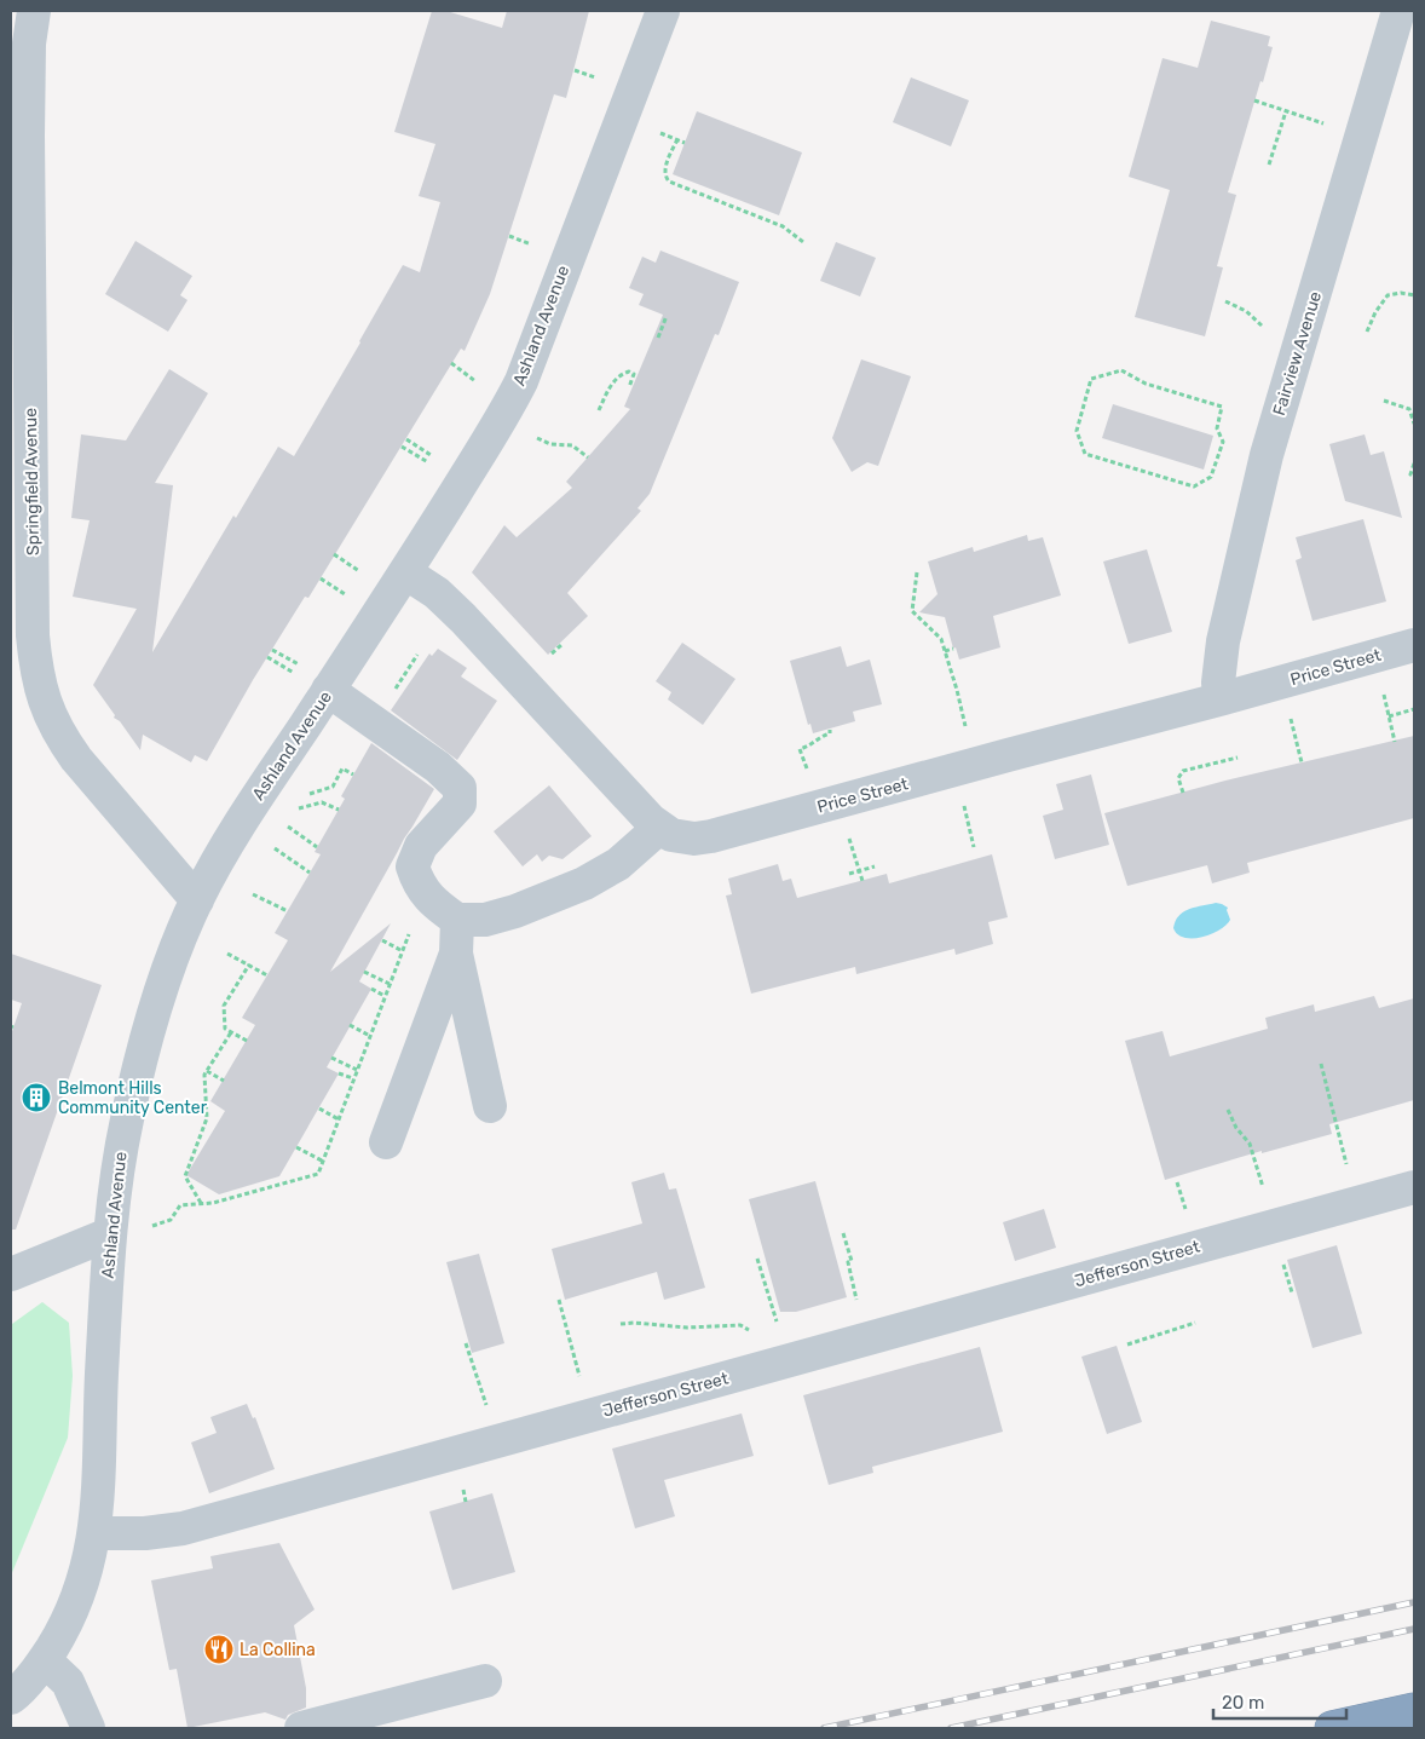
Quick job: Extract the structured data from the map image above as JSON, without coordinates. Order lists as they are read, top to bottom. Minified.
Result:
{"streets":{"street":["Ashland Avenue","Fairview Avenue","Springfield Avenue","Price Street","Jefferson Street"]},"crossings":[["Ashland Avenue","Springfield Avenue"],["Ashland Avenue","Price Street"],["Ashland Avenue","Jefferson Street"],["Fairview Avenue","Price Street"]],"places":{"building":["Belmont Hills Community Center"],"restaurant":["La Collina"]},"scale_bar":"20 m"}
